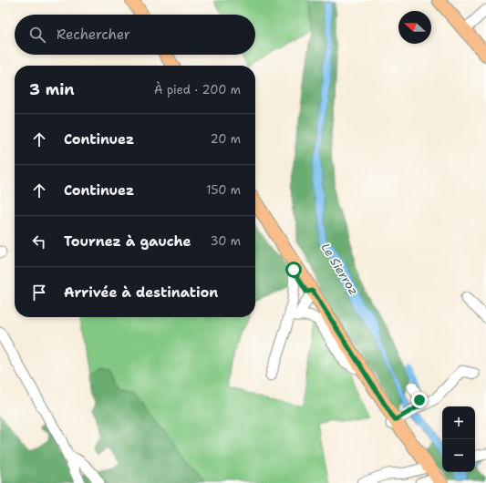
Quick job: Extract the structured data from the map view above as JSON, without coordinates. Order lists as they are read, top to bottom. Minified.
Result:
{"water":["Le Sierroz"],"north":"left","page":{"search":"Rechercher","heading":["3 min","À pied · 200 m"],"list":[["Continuez","20 m"],["Continuez","150 m"],["Tournez à gauche","30 m"],"Arrivée à destination"],"map_buttons":["+","−"]}}
